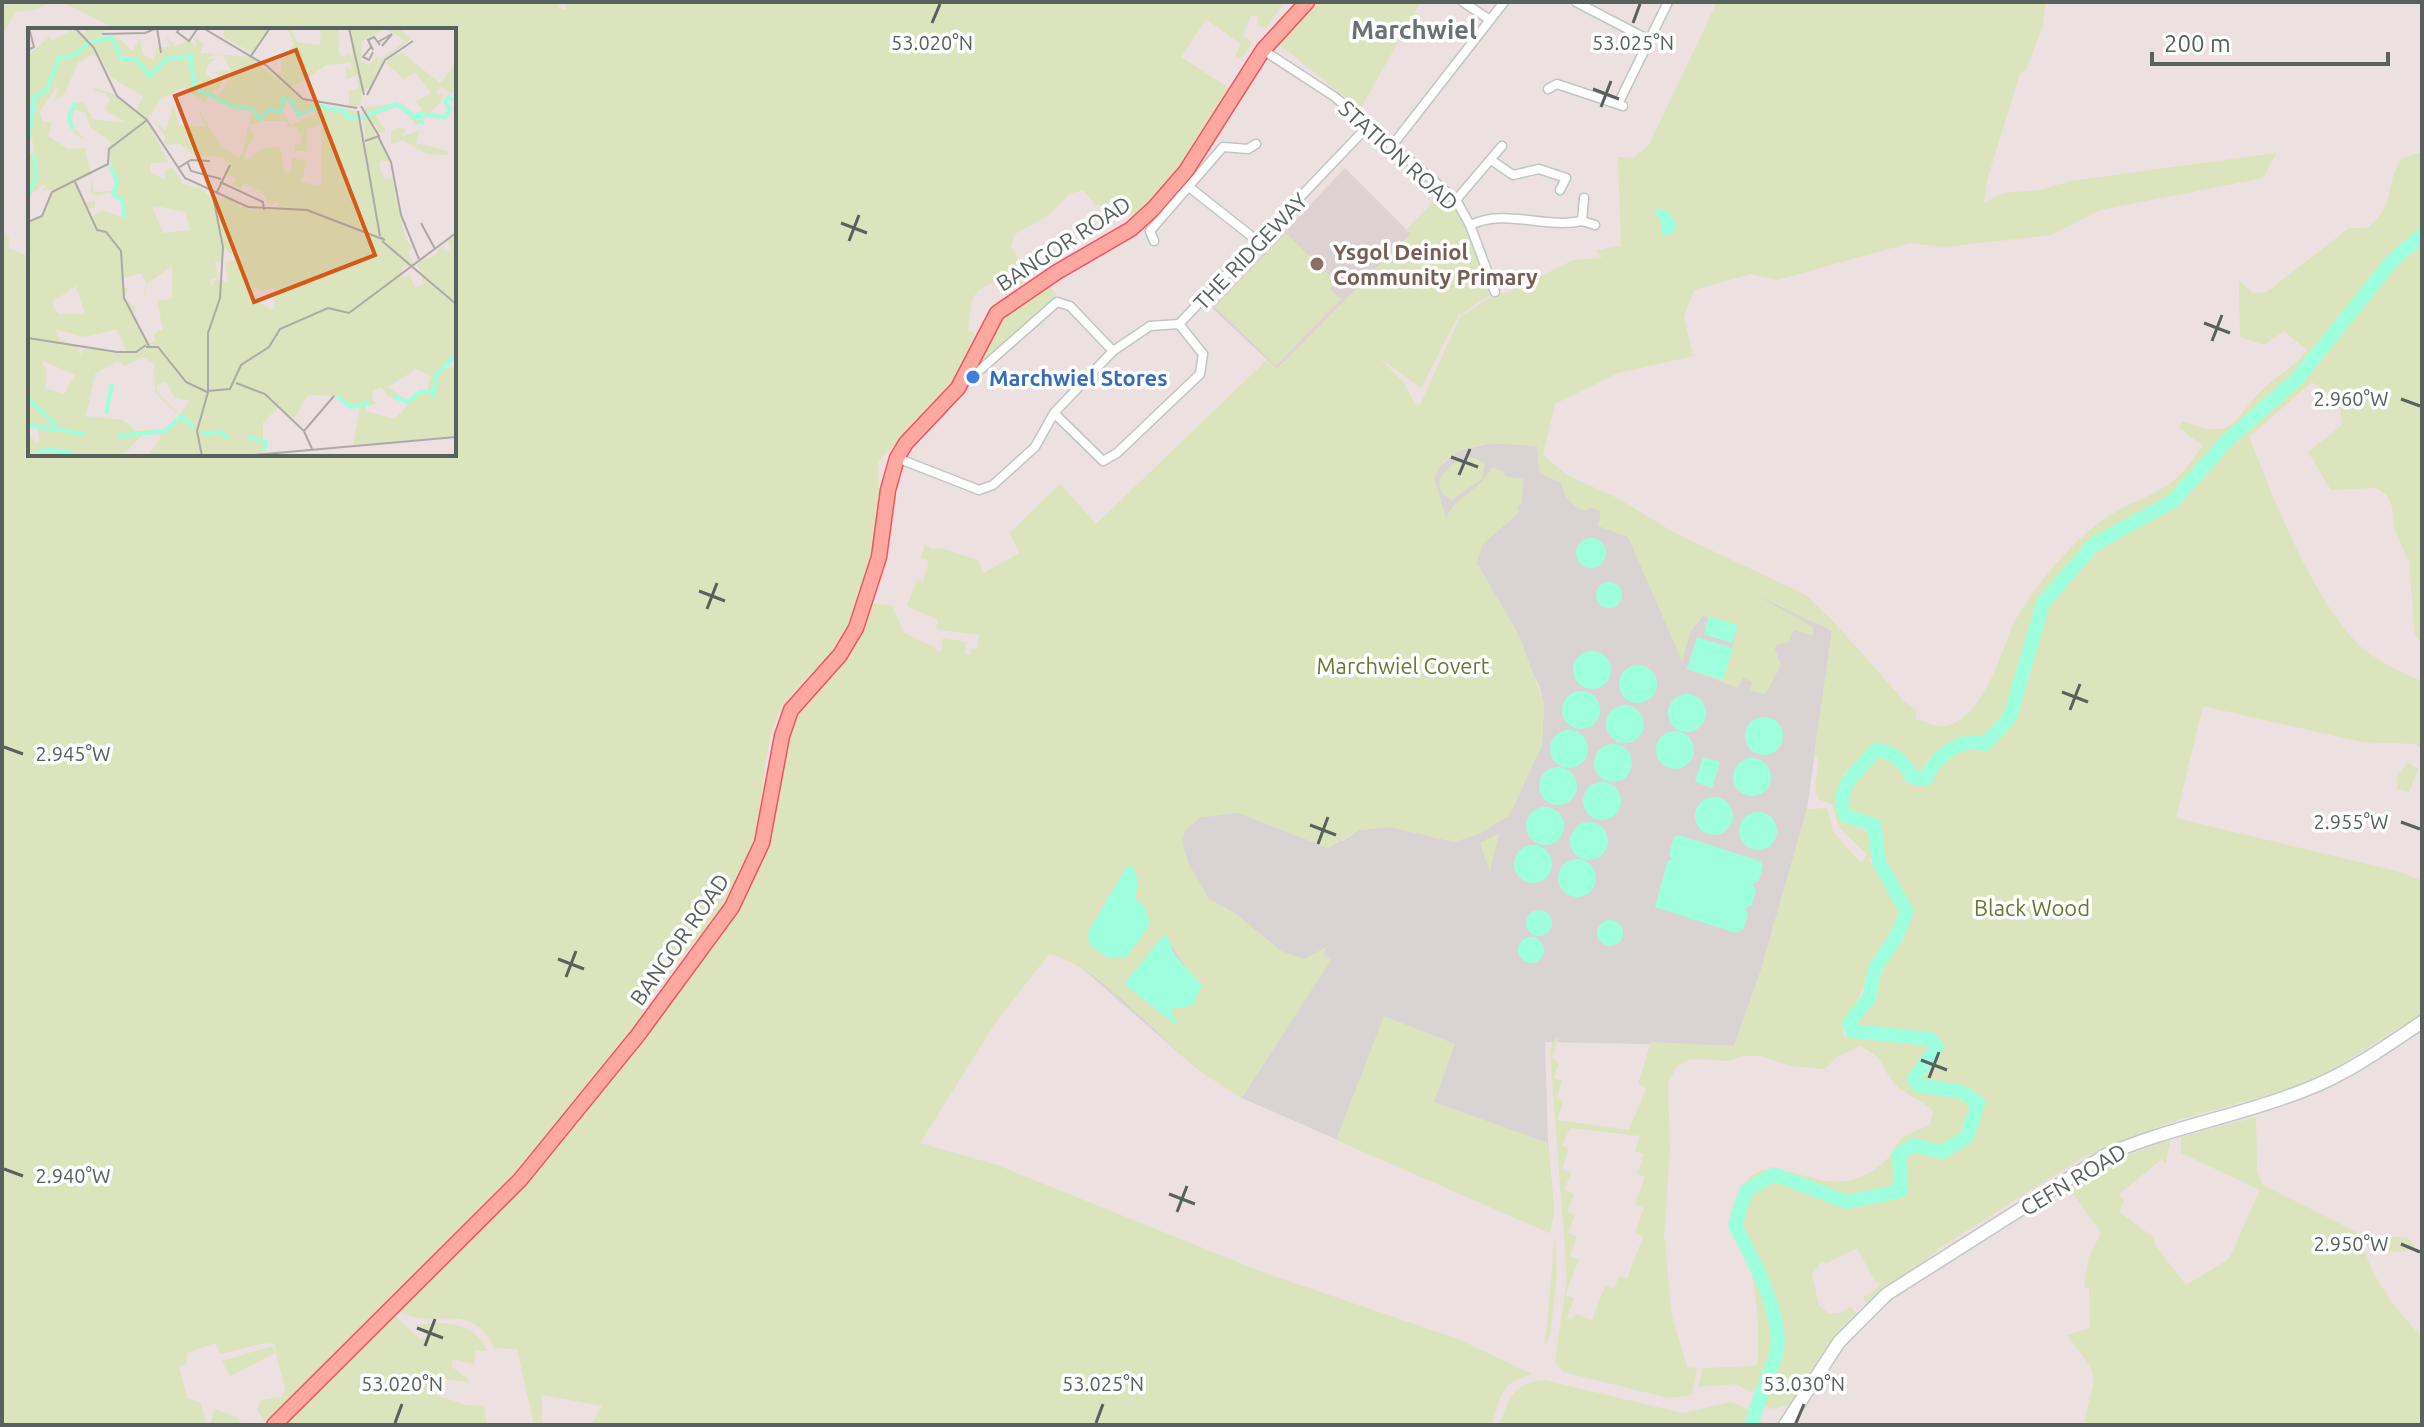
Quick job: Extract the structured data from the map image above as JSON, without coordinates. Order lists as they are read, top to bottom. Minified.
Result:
{"streets":{"main road":["BANGOR ROAD"],"street":["STATION ROAD","THE RIDGEWAY","CEFN ROAD"]},"crossings":[["STATION ROAD","BANGOR ROAD"],["STATION ROAD","THE RIDGEWAY"],["BANGOR ROAD","THE RIDGEWAY"]],"districts":["Marchwiel"],"parks":["Marchwiel Covert","Black Wood"],"places":["Ysgol Deiniol Community Primary","Marchwiel Stores"],"scale_bar":"200 m","coordinates":["53.020°N","53.025°N","2.960°W","2.945°W","2.955°W","2.940°W","2.950°W","53.030°N"]}
